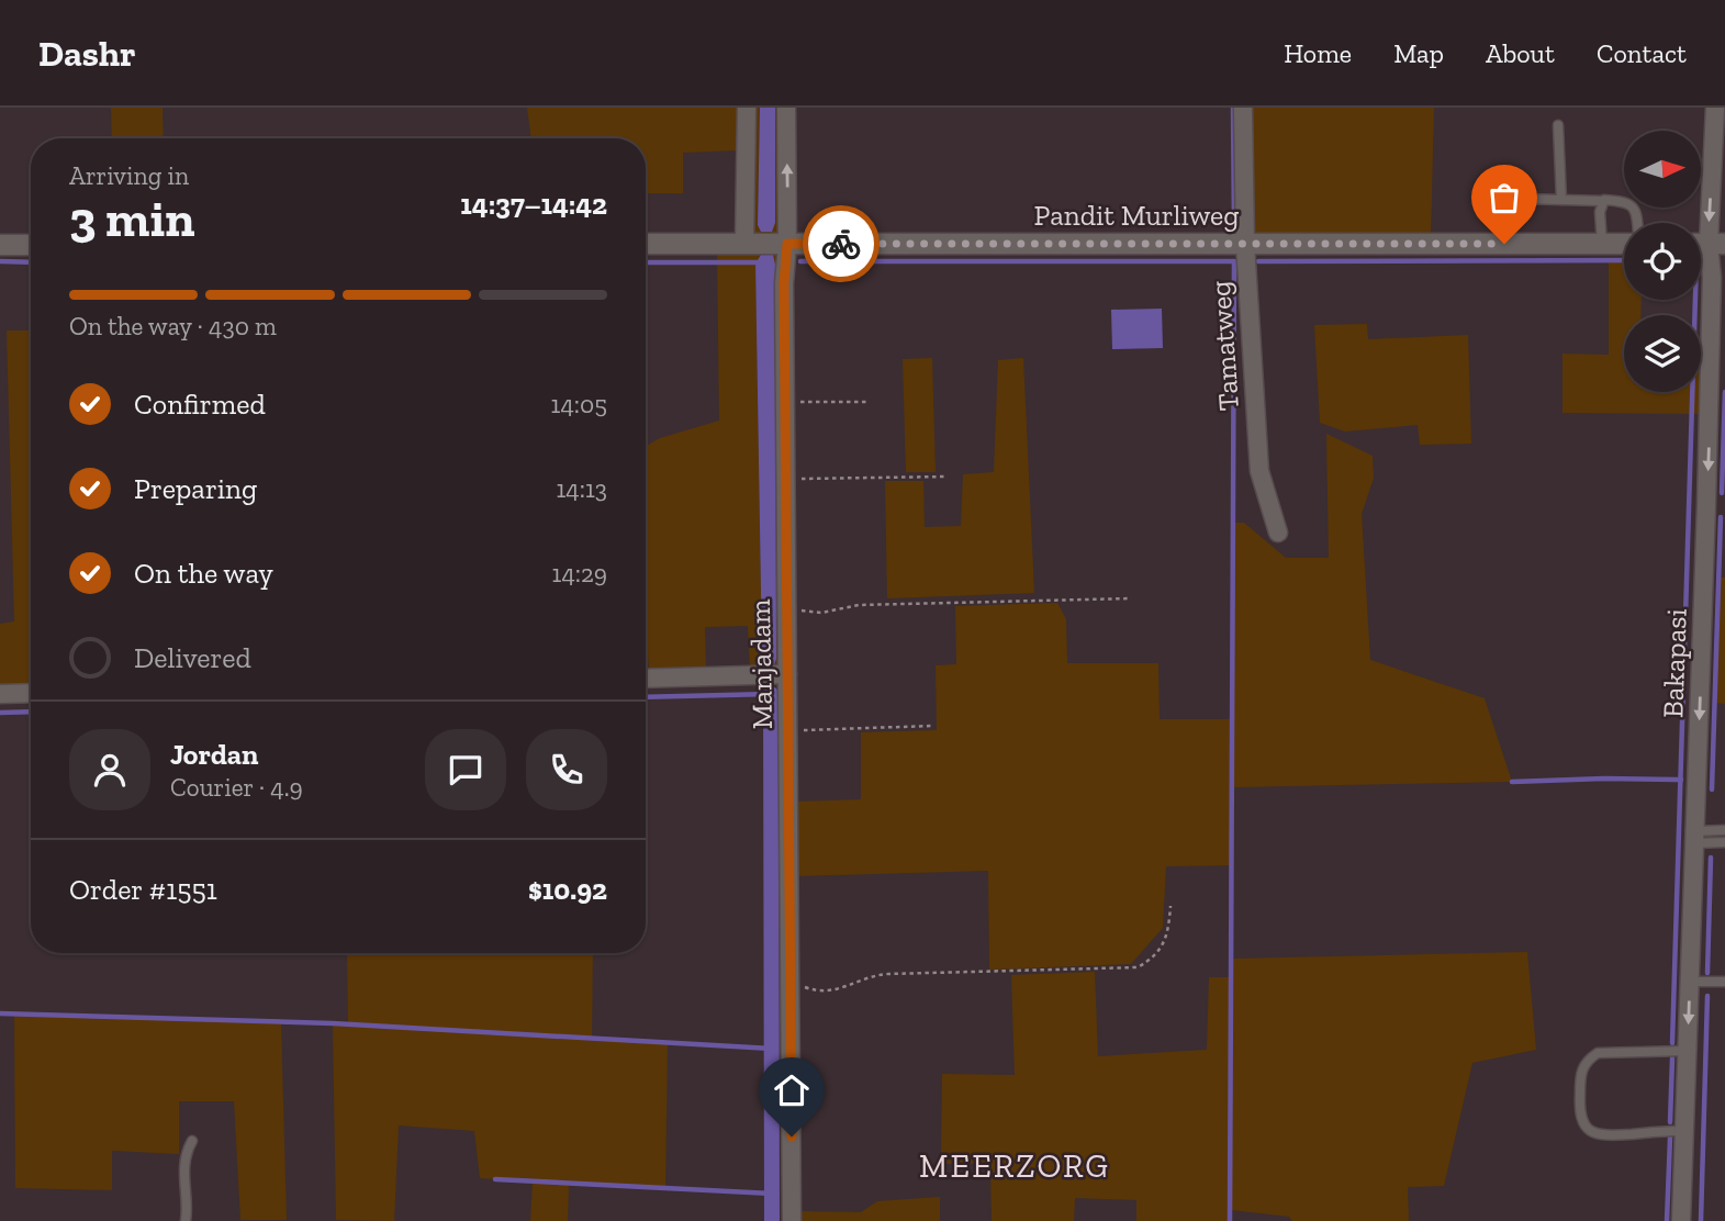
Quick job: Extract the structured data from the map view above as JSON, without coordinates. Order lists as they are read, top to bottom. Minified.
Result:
{"streets":{"street":["Pandit Murliweg","Tamatweg","Bakapasi","Manjadam"]},"crossings":[["Pandit Murliweg","Tamatweg"],["Pandit Murliweg","Manjadam"]],"one_way":["Bakapasi"],"districts":["MEERZORG"],"north":"right","page":{"header":"Dashr","nav":["Home","Map","About","Contact"],"heading":["3 min","Arriving in","14:37–14:42"],"panel":["Jordan","Courier · 4.9","Order #1551","$10.92"],"bar":"On the way · 430 m","list":[["Confirmed","14:05"],["Preparing","14:13"],["On the way","14:29"],"Delivered"]}}
